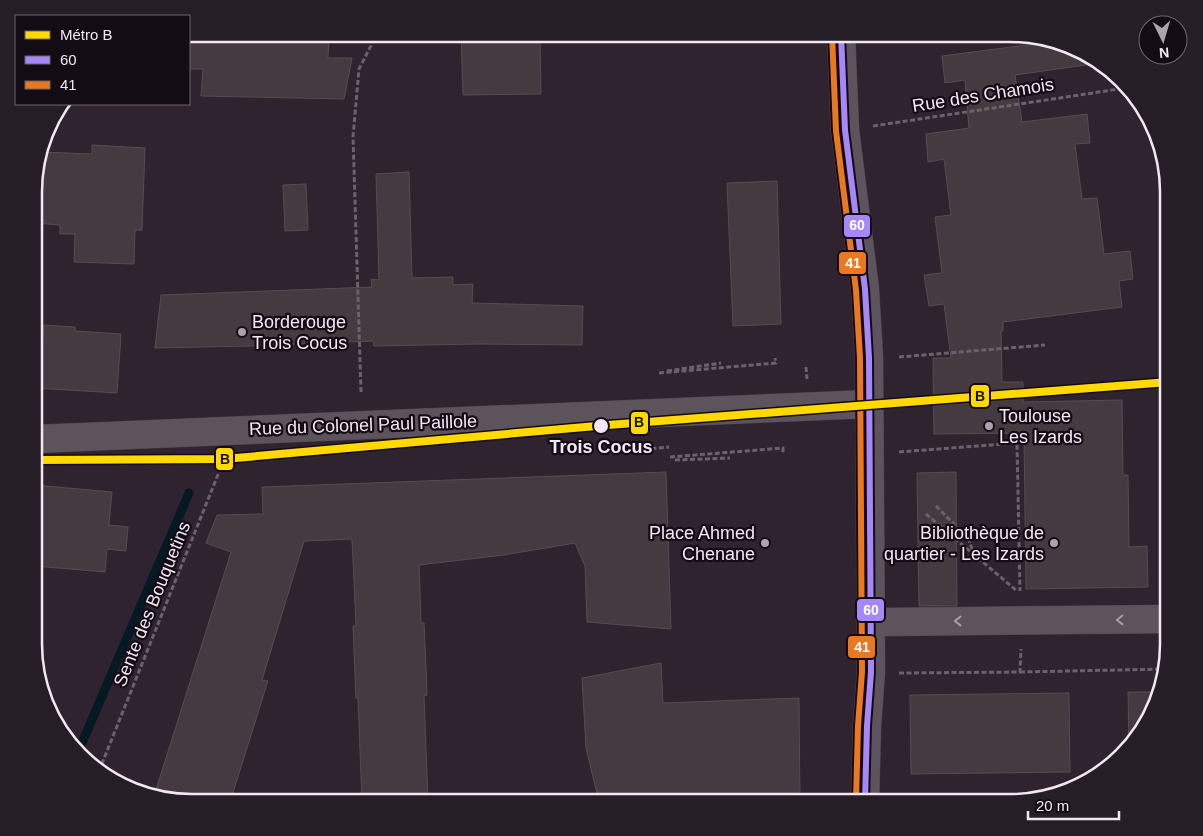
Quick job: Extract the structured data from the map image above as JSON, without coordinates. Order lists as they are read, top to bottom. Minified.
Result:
{"streets":{"street":["Rue du Colonel Paul Paillole"],"path":["Rue des Chamois","Sente des Bouquetins"]},"places":["Borderouge Trois Cocus","Trois Cocus","Toulouse Les Izards","Place Ahmed Chenane","Bibliothèque de quartier - Les Izards"],"lines":["transit line 41","transit line 60","metro line B"],"legend":["Métro B","60","41"],"scale_bar":"20 m","north":"bottom"}
